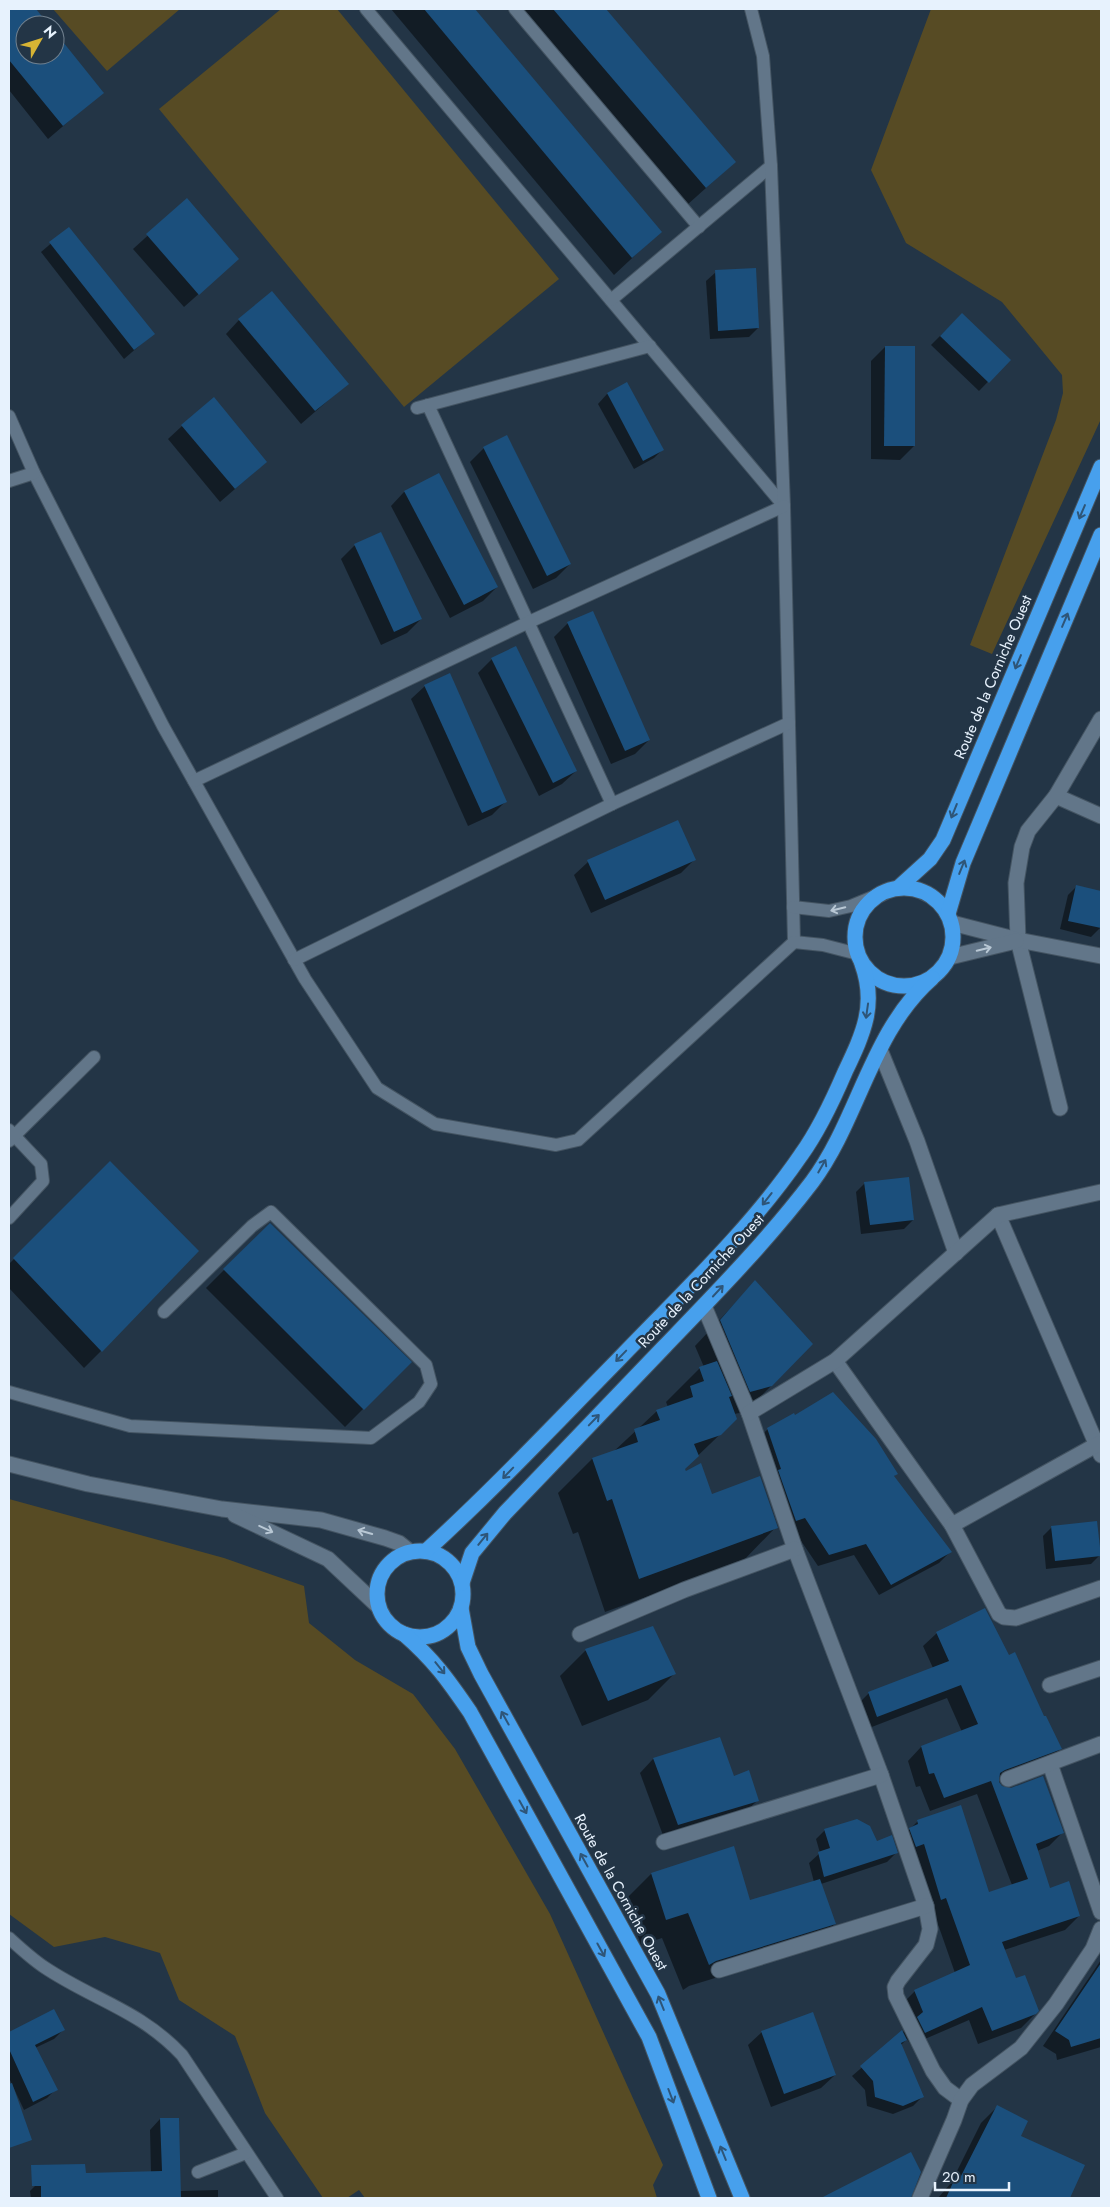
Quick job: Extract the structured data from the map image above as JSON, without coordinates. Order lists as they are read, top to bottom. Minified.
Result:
{"streets":{"highway":["Route de la Corniche Ouest"]},"scale_bar":"20 m","north":"top right"}
